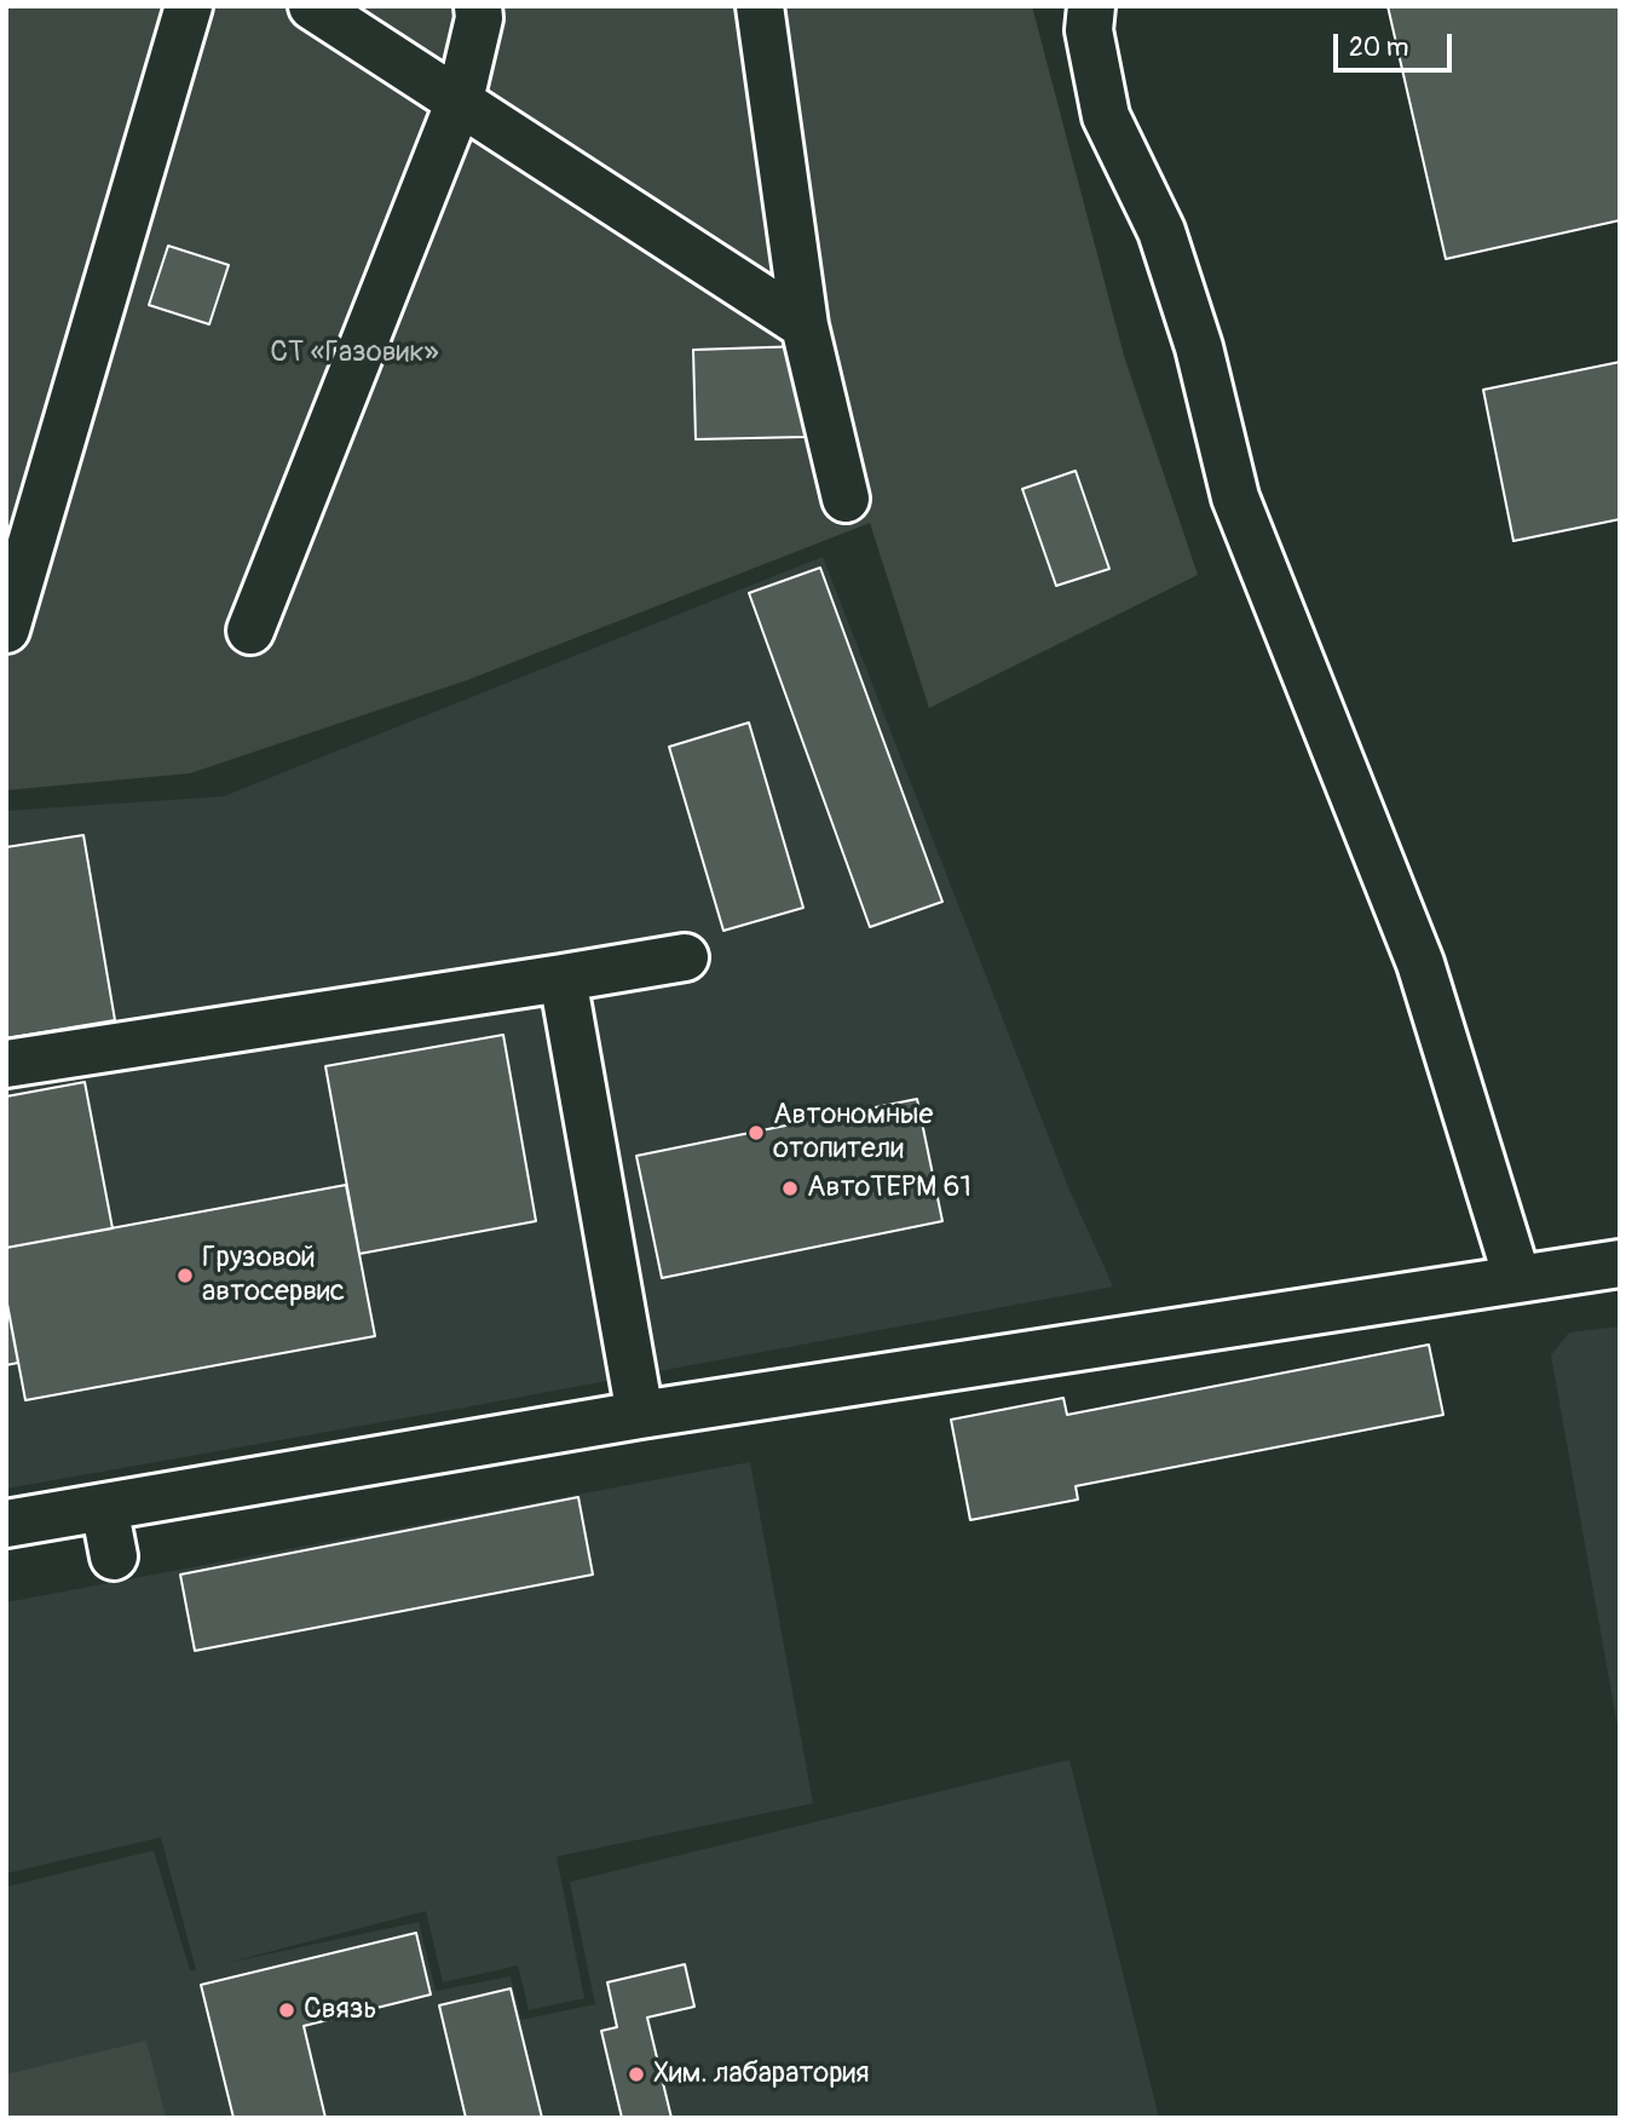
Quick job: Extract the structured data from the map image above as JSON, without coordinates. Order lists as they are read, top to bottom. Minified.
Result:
{"parks":["СТ «Газовик»"],"places":["Автономные отопители","АвтоТЕРМ 61","Грузовой автосервис","Связь","Хим. лабаратория"],"scale_bar":"20 m"}
